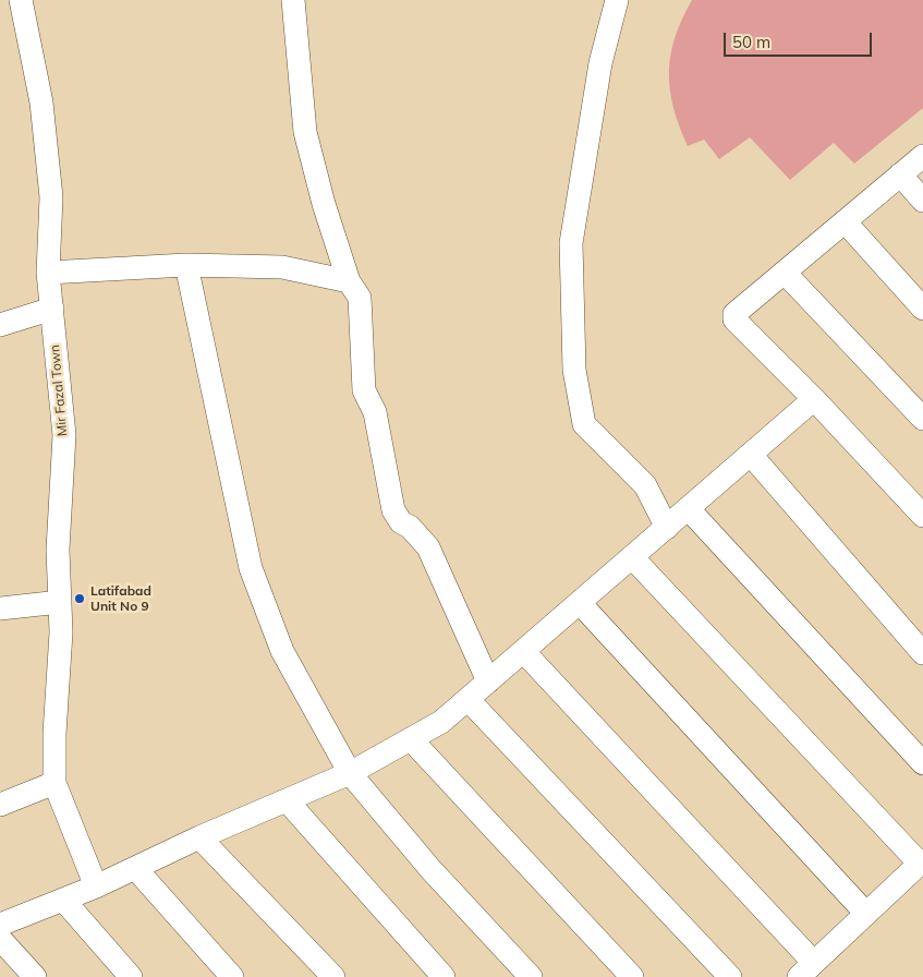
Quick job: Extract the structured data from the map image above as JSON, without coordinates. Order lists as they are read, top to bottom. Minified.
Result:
{"streets":{"street":["Mir Fazal Town"]},"places":["Latifabad Unit No 9"],"scale_bar":"50 m"}
